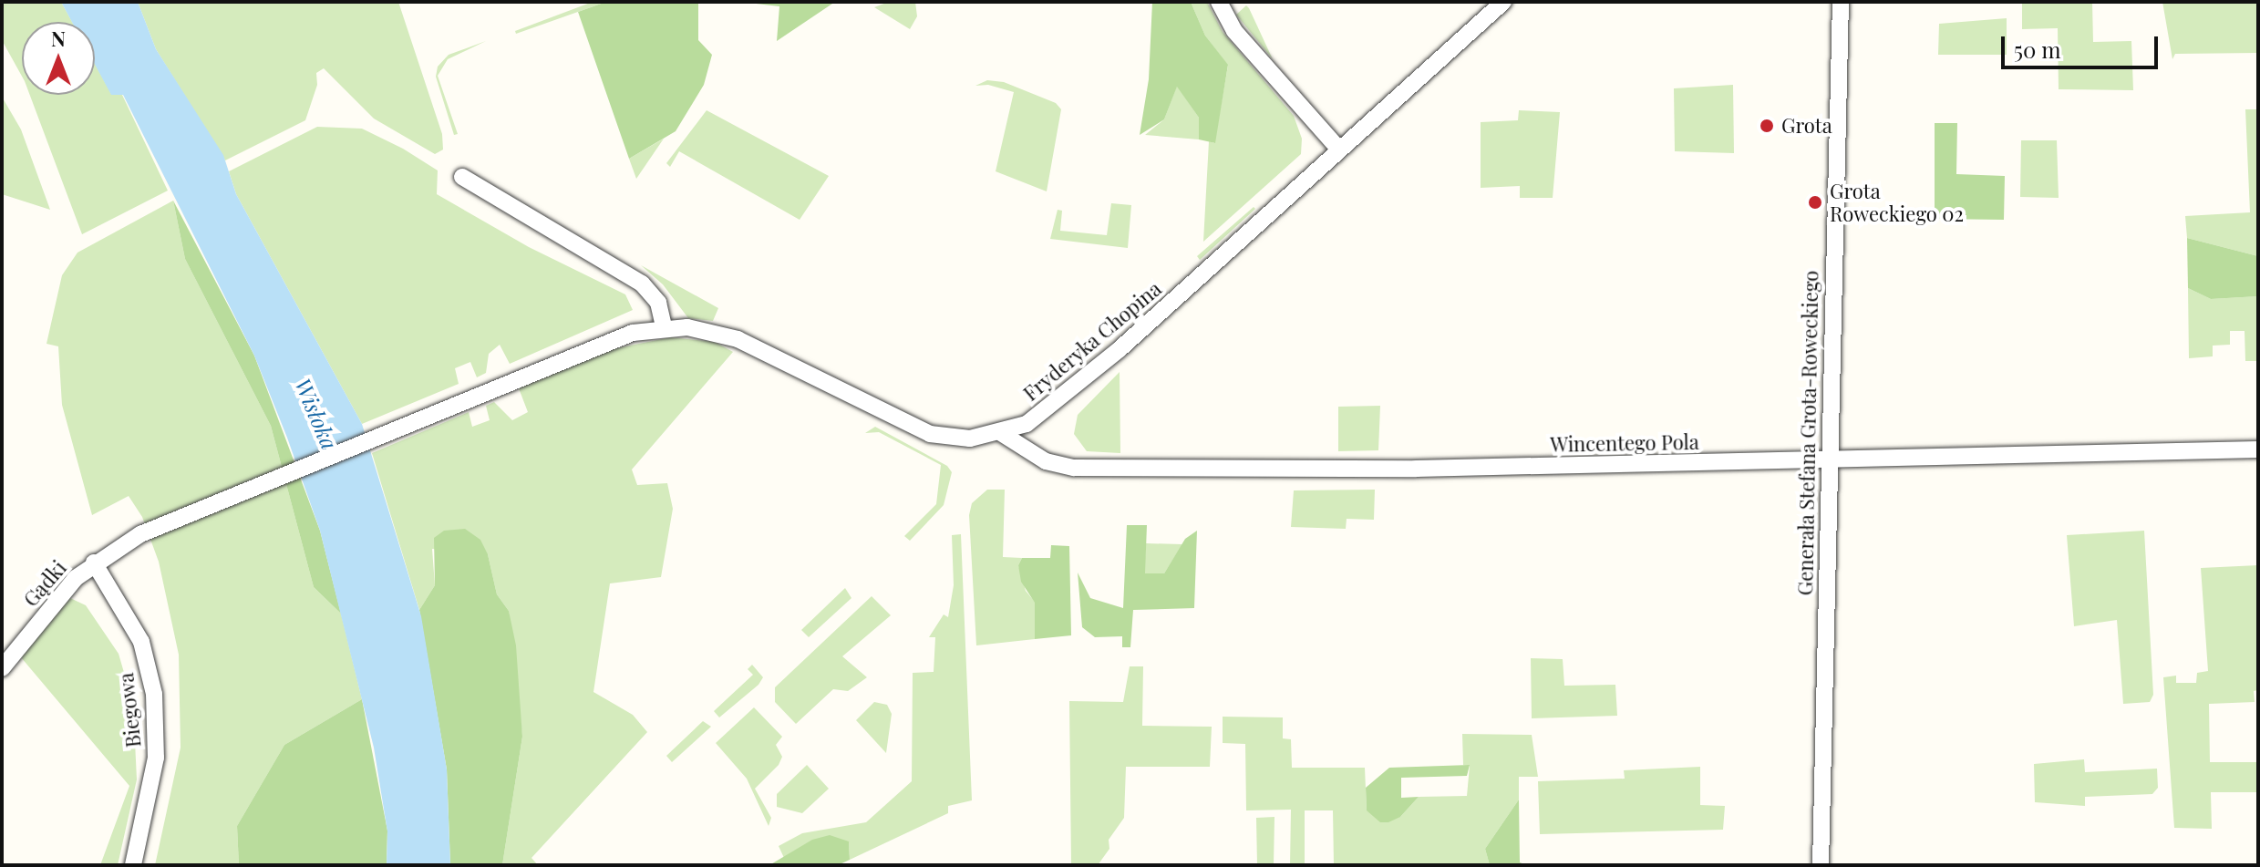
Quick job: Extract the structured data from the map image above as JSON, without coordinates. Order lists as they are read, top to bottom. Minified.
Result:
{"streets":{"street":["Fryderyka Chopina","Generała Stefana Grota-Roweckiego","Wincentego Pola","Gądki","Biegowa"]},"crossings":[["Fryderyka Chopina","Wincentego Pola"],["Fryderyka Chopina","Gądki"],["Generała Stefana Grota-Roweckiego","Wincentego Pola"],["Gądki","Biegowa"]],"water":["Wisłoka"],"places":["Grota","Grota Roweckiego 02"],"scale_bar":"50 m","north":"top"}
